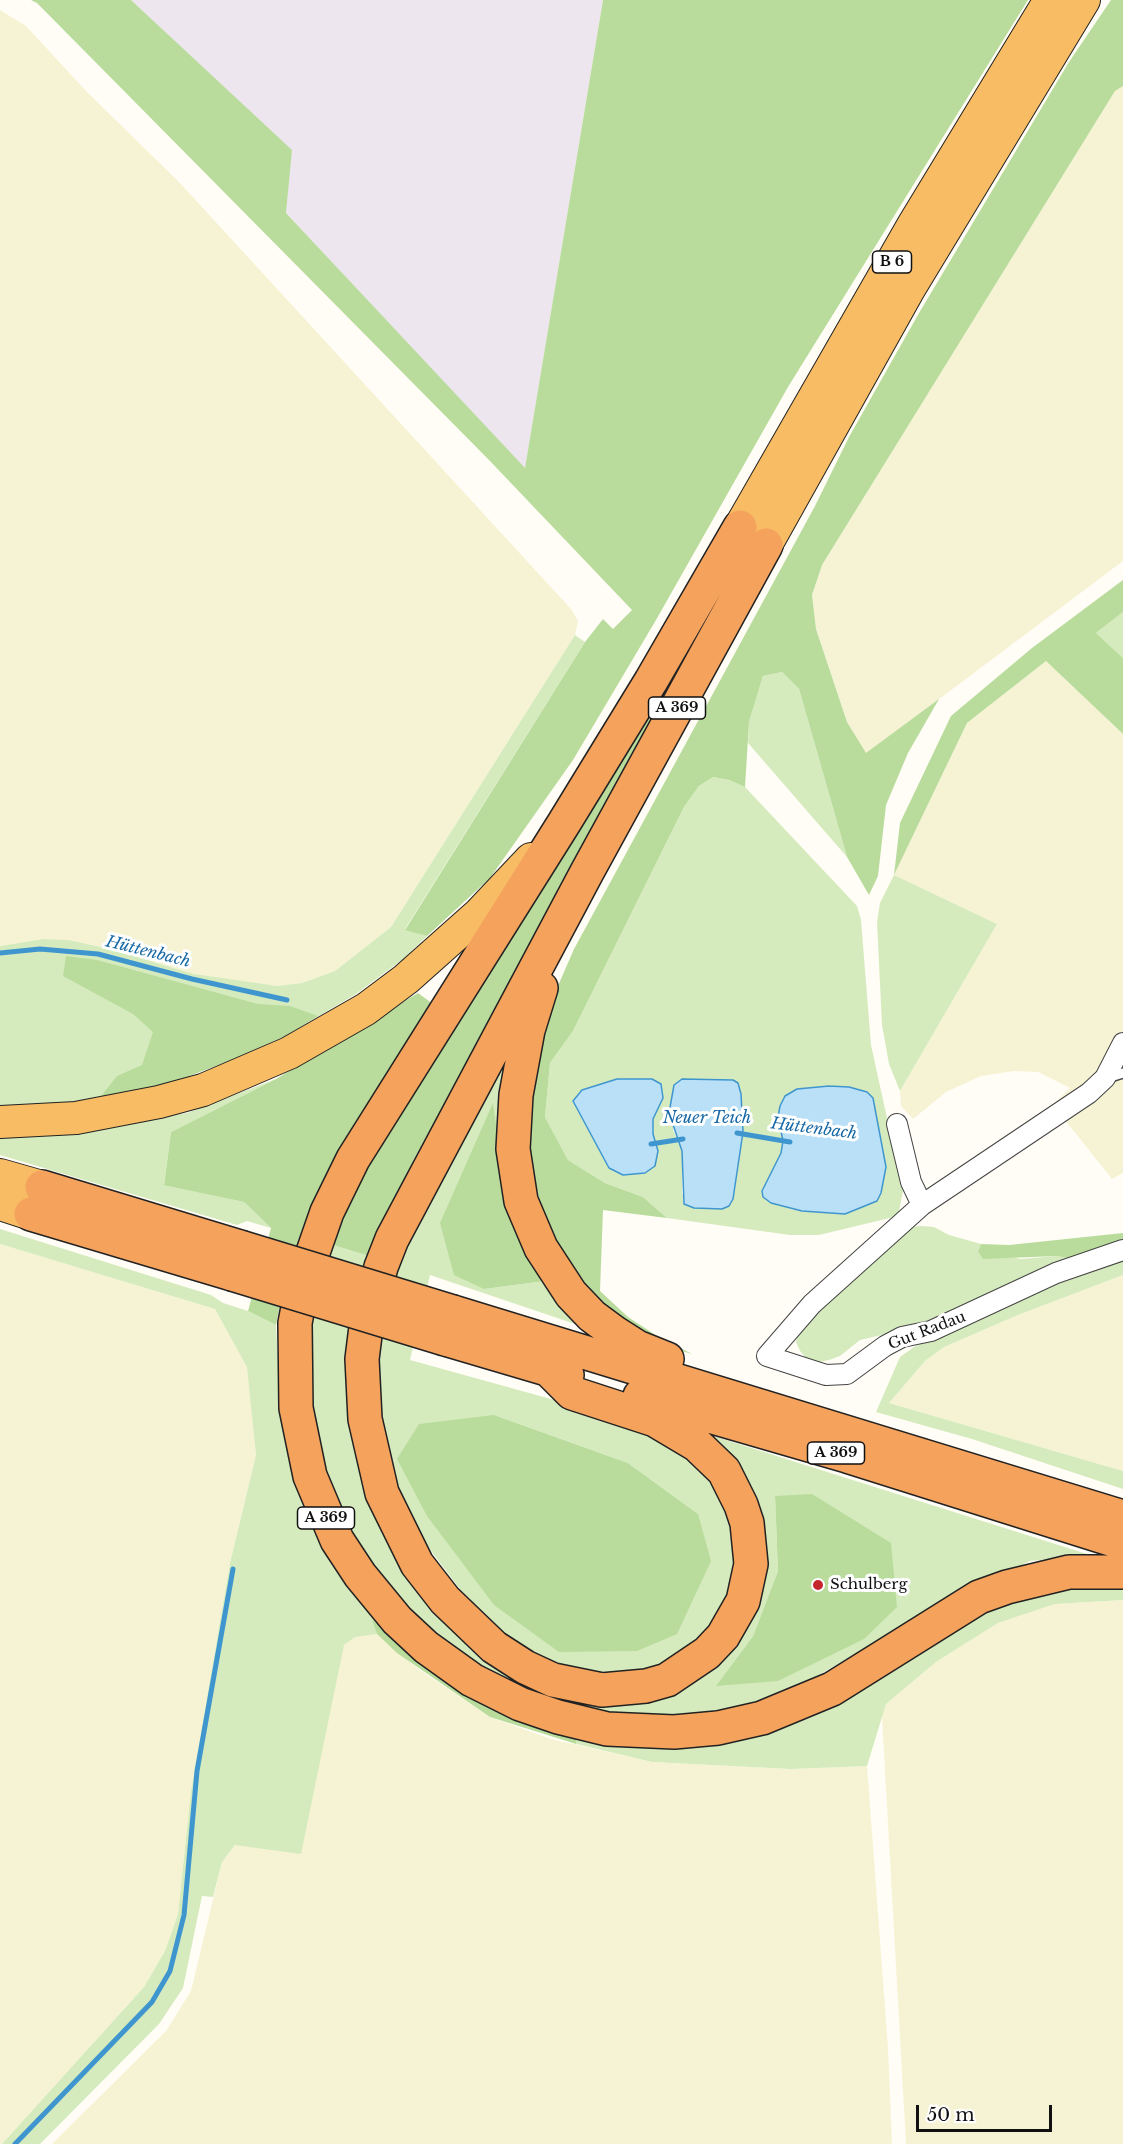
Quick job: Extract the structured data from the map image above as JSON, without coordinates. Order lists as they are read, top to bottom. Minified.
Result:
{"streets":{"highway":["B 6","A 369"],"street":["Gut Radau"]},"crossings":[["B 6","A 369"]],"water":["Hüttenbach","Neuer Teich"],"places":["Schulberg"],"scale_bar":"50 m"}
